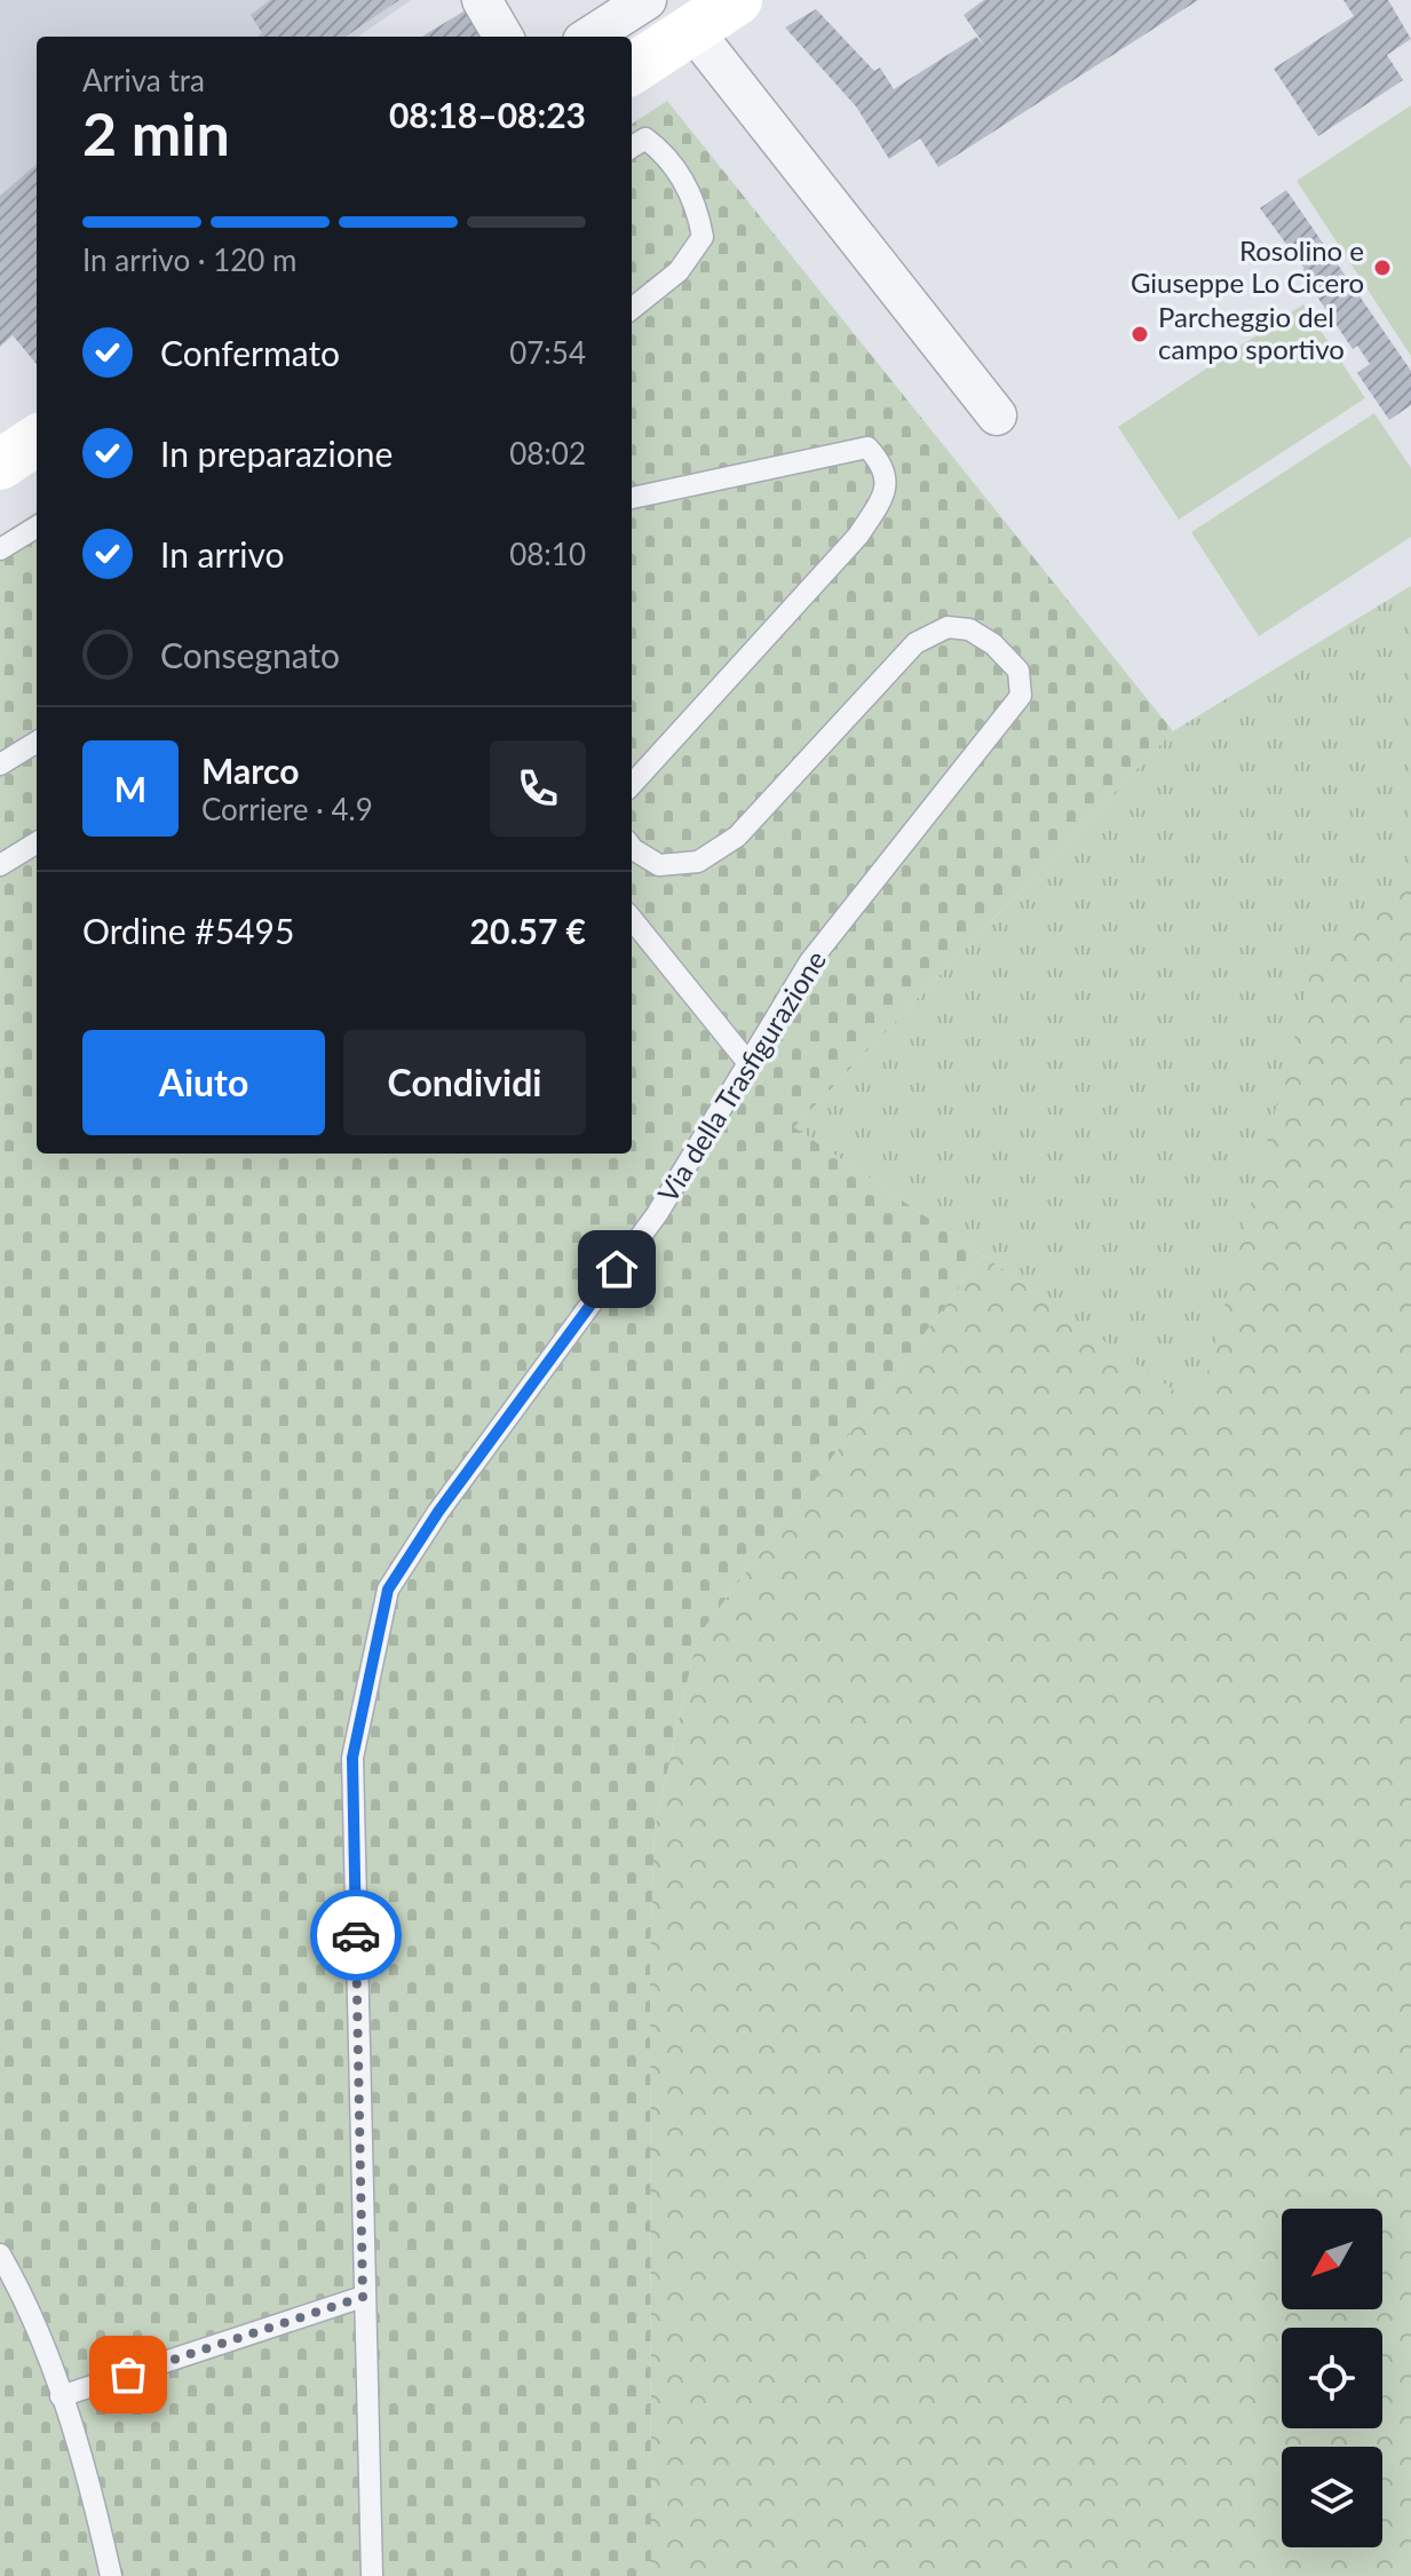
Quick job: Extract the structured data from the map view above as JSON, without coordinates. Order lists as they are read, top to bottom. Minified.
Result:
{"streets":{"lane":["Via della Trasfigurazione"]},"places":["Rosolino e Giuseppe Lo Cicero","Parcheggio del campo sportivo"],"north":"bottom left","page":{"heading":["2 min","Arriva tra","08:18–08:23"],"panel":["Marco","Corriere · 4.9","Ordine #5495","20.57 €"],"bar":"In arrivo · 120 m","list":[["Confermato","07:54"],["In preparazione","08:02"],["In arrivo","08:10"],"Consegnato"],"round":"M","buttons":["Aiuto","Condividi"]}}
